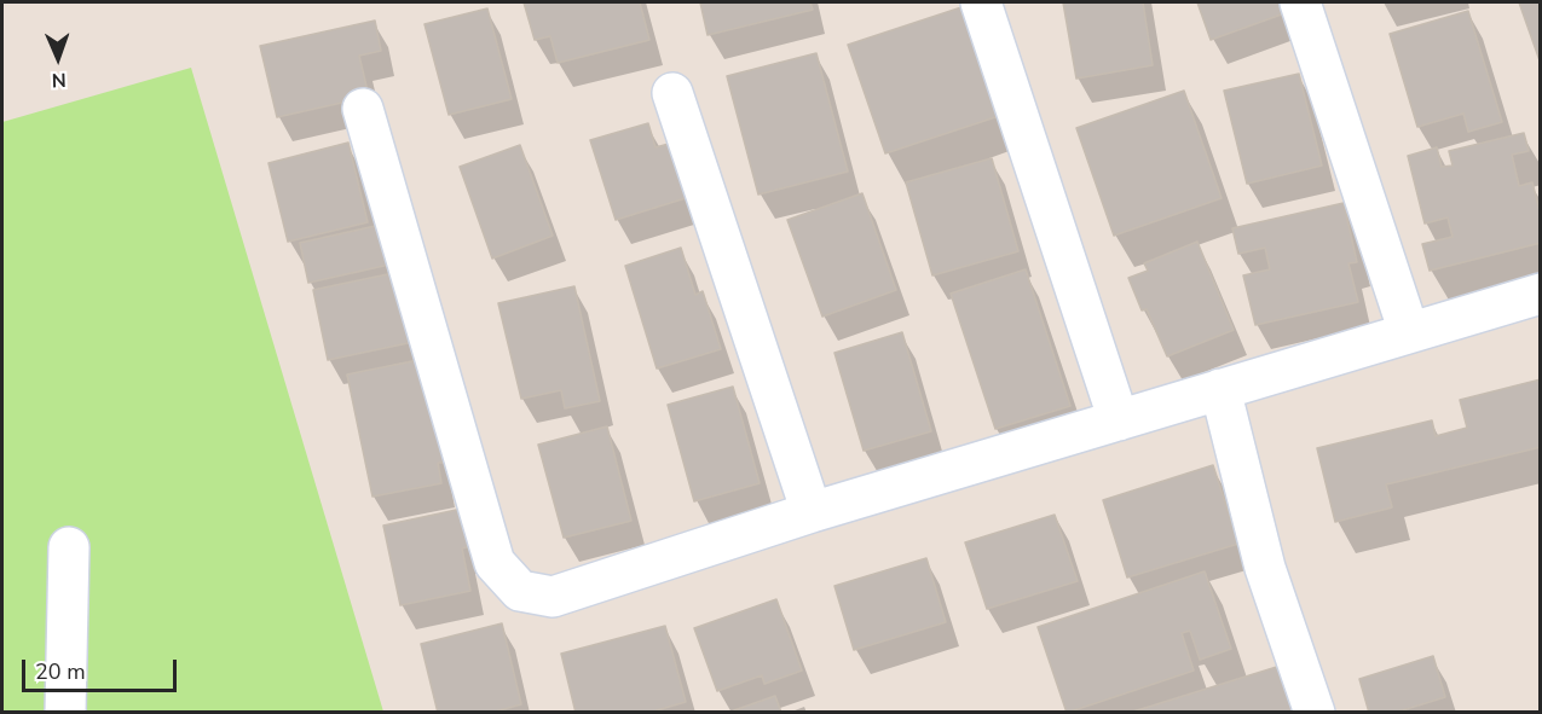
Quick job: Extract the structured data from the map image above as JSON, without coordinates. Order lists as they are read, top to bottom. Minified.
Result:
{"scale_bar":"20 m","north":"bottom"}
